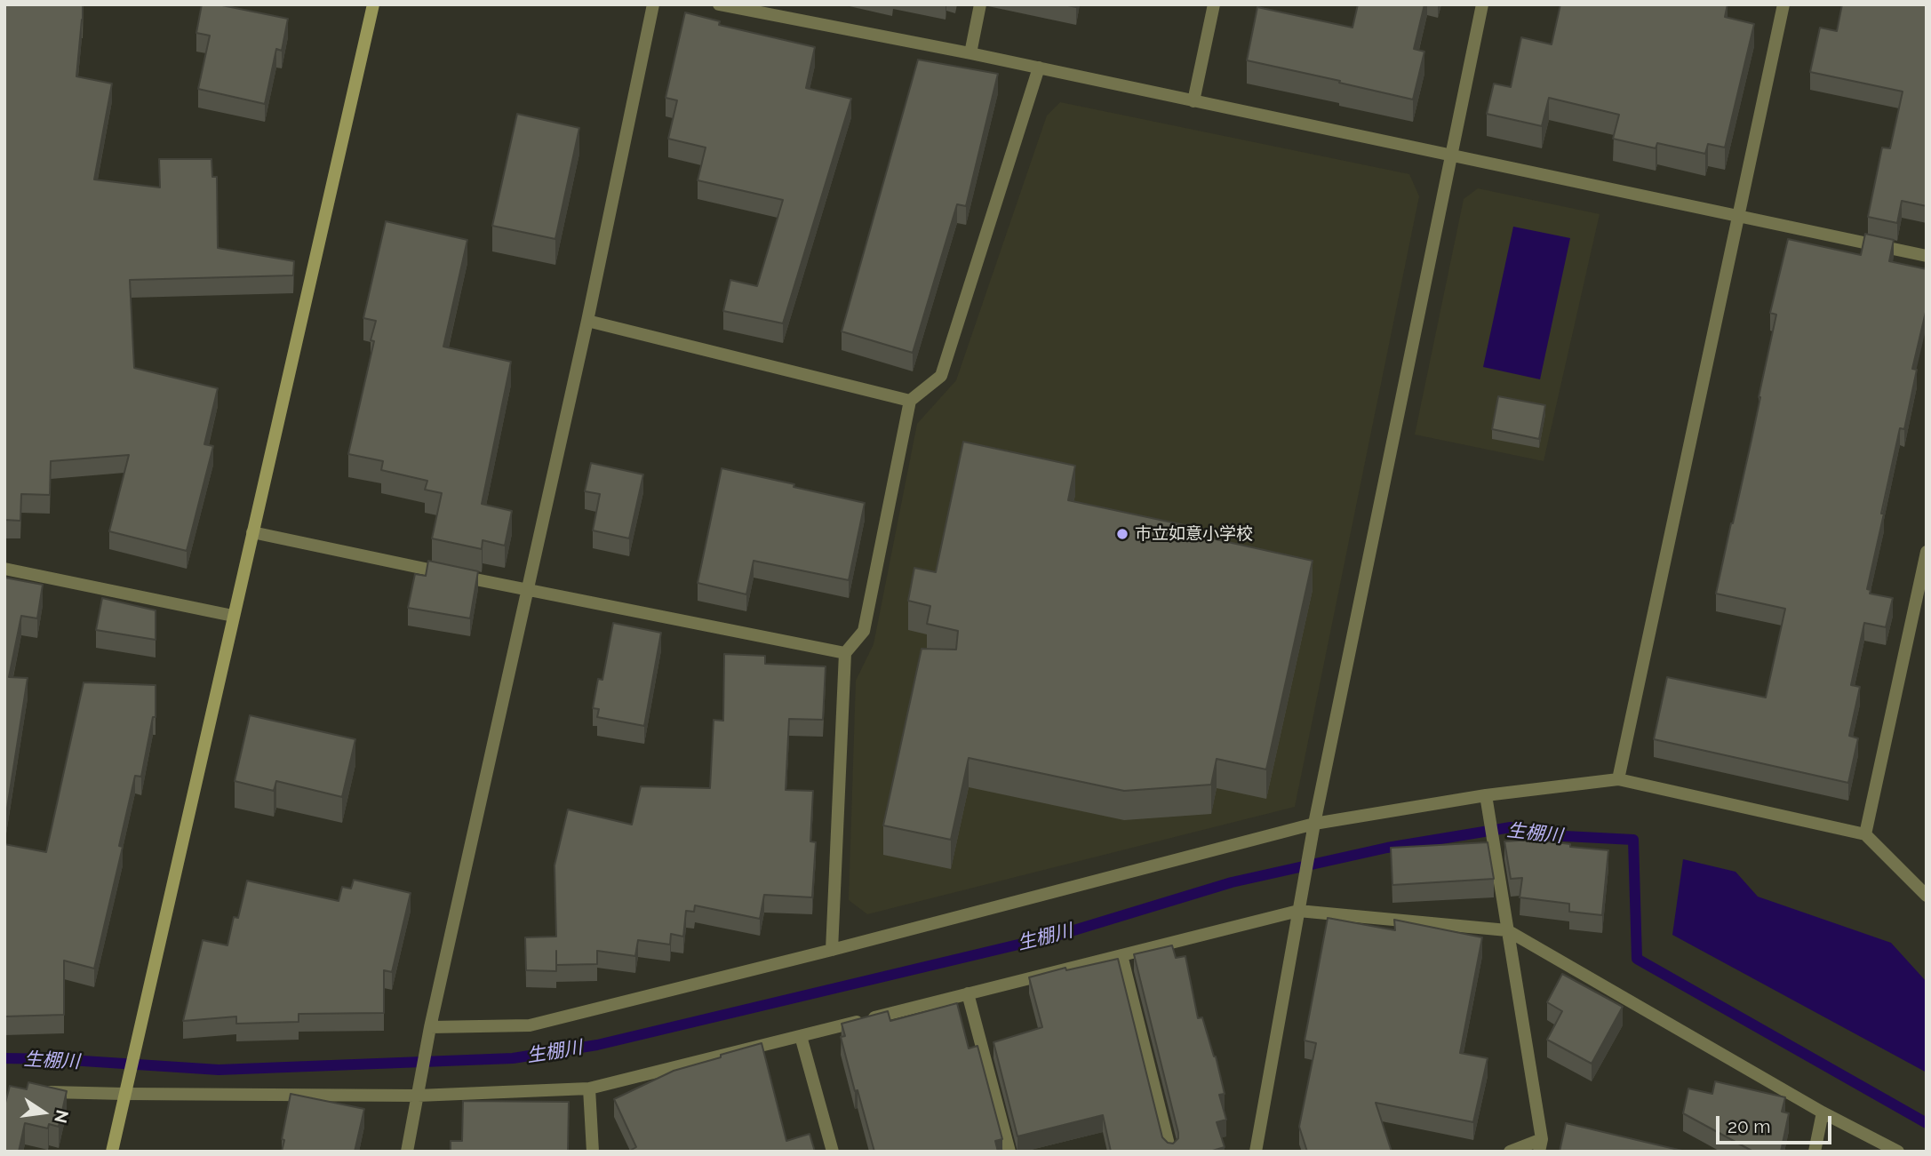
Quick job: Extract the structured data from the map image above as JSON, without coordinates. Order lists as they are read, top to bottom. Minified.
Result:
{"water":["生棚川"],"places":["市立如意小学校"],"scale_bar":"20 m","north":"right"}
